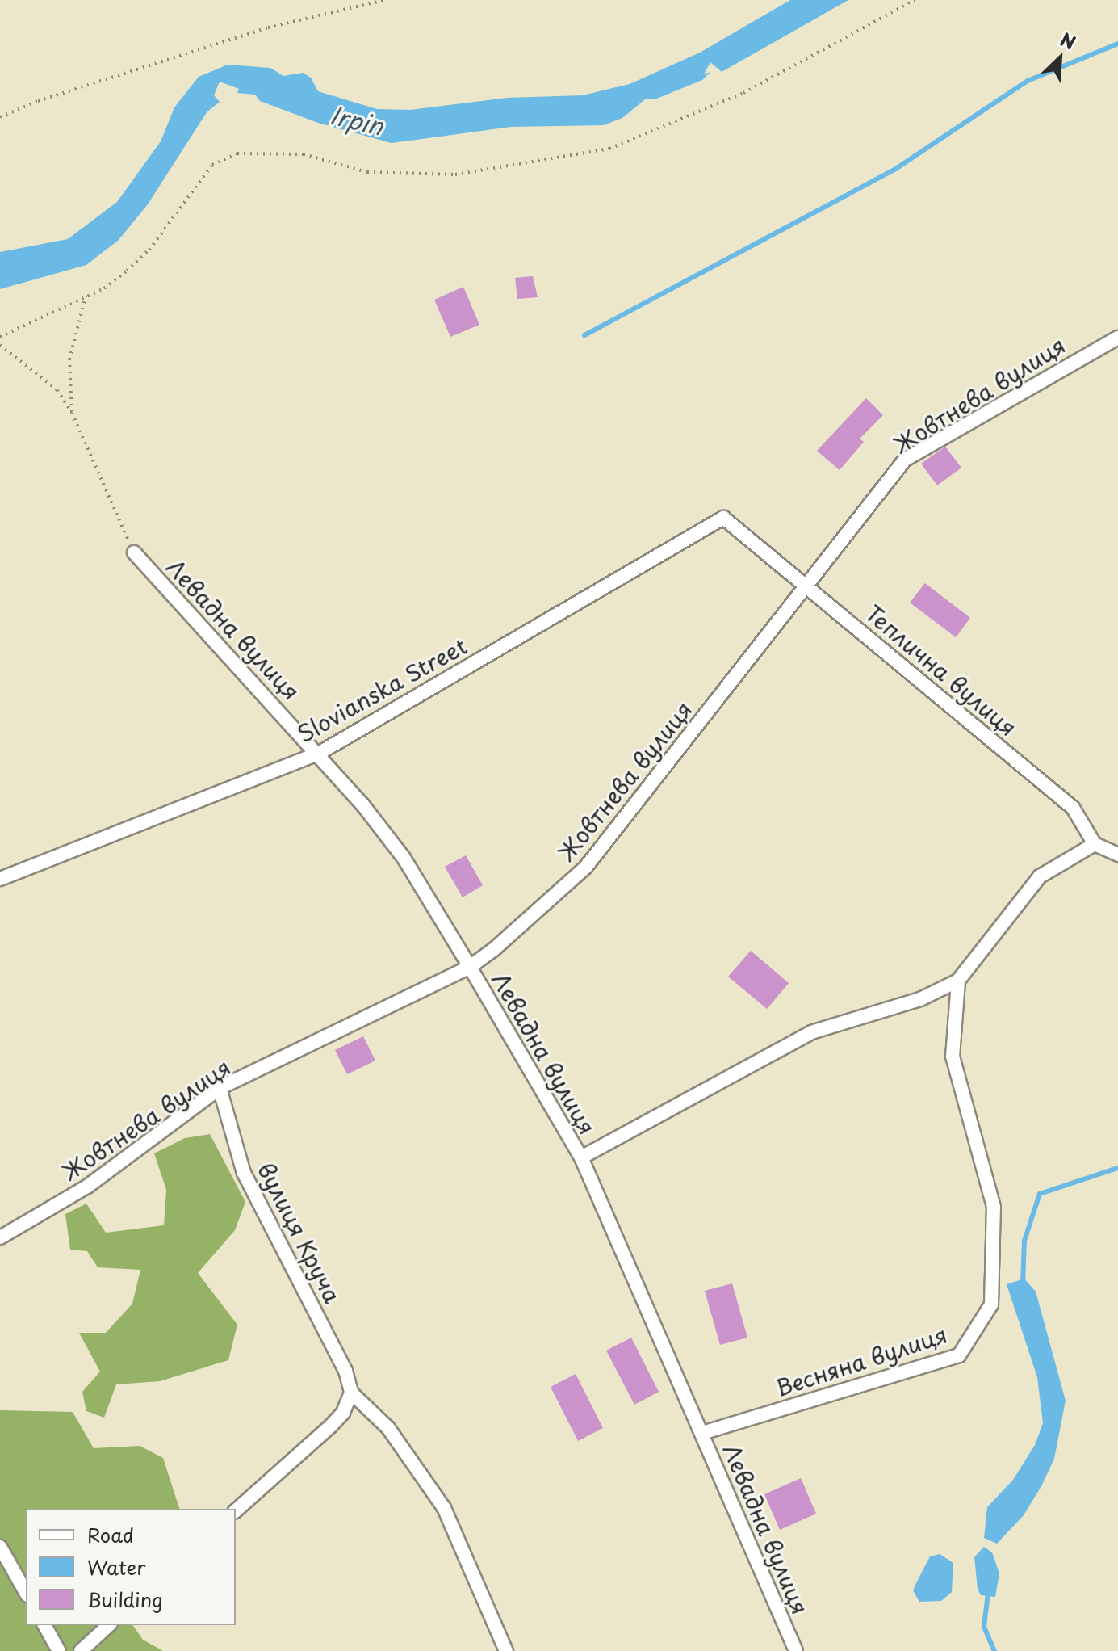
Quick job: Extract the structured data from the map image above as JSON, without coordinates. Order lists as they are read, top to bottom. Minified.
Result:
{"streets":{"street":["Жовтнева вулиця","Левадна вулиця","Теплична вулиця","Slovianska Street","вулиця Круча","Весняна вулиця"]},"crossings":[["Жовтнева вулиця","Левадна вулиця"],["Жовтнева вулиця","Теплична вулиця"],["Жовтнева вулиця","вулиця Круча"],["Левадна вулиця","Slovianska Street"],["Левадна вулиця","Весняна вулиця"],["Теплична вулиця","Slovianska Street"]],"water":["Irpin"],"legend":["Road","Water","Building"],"north":"top right"}
